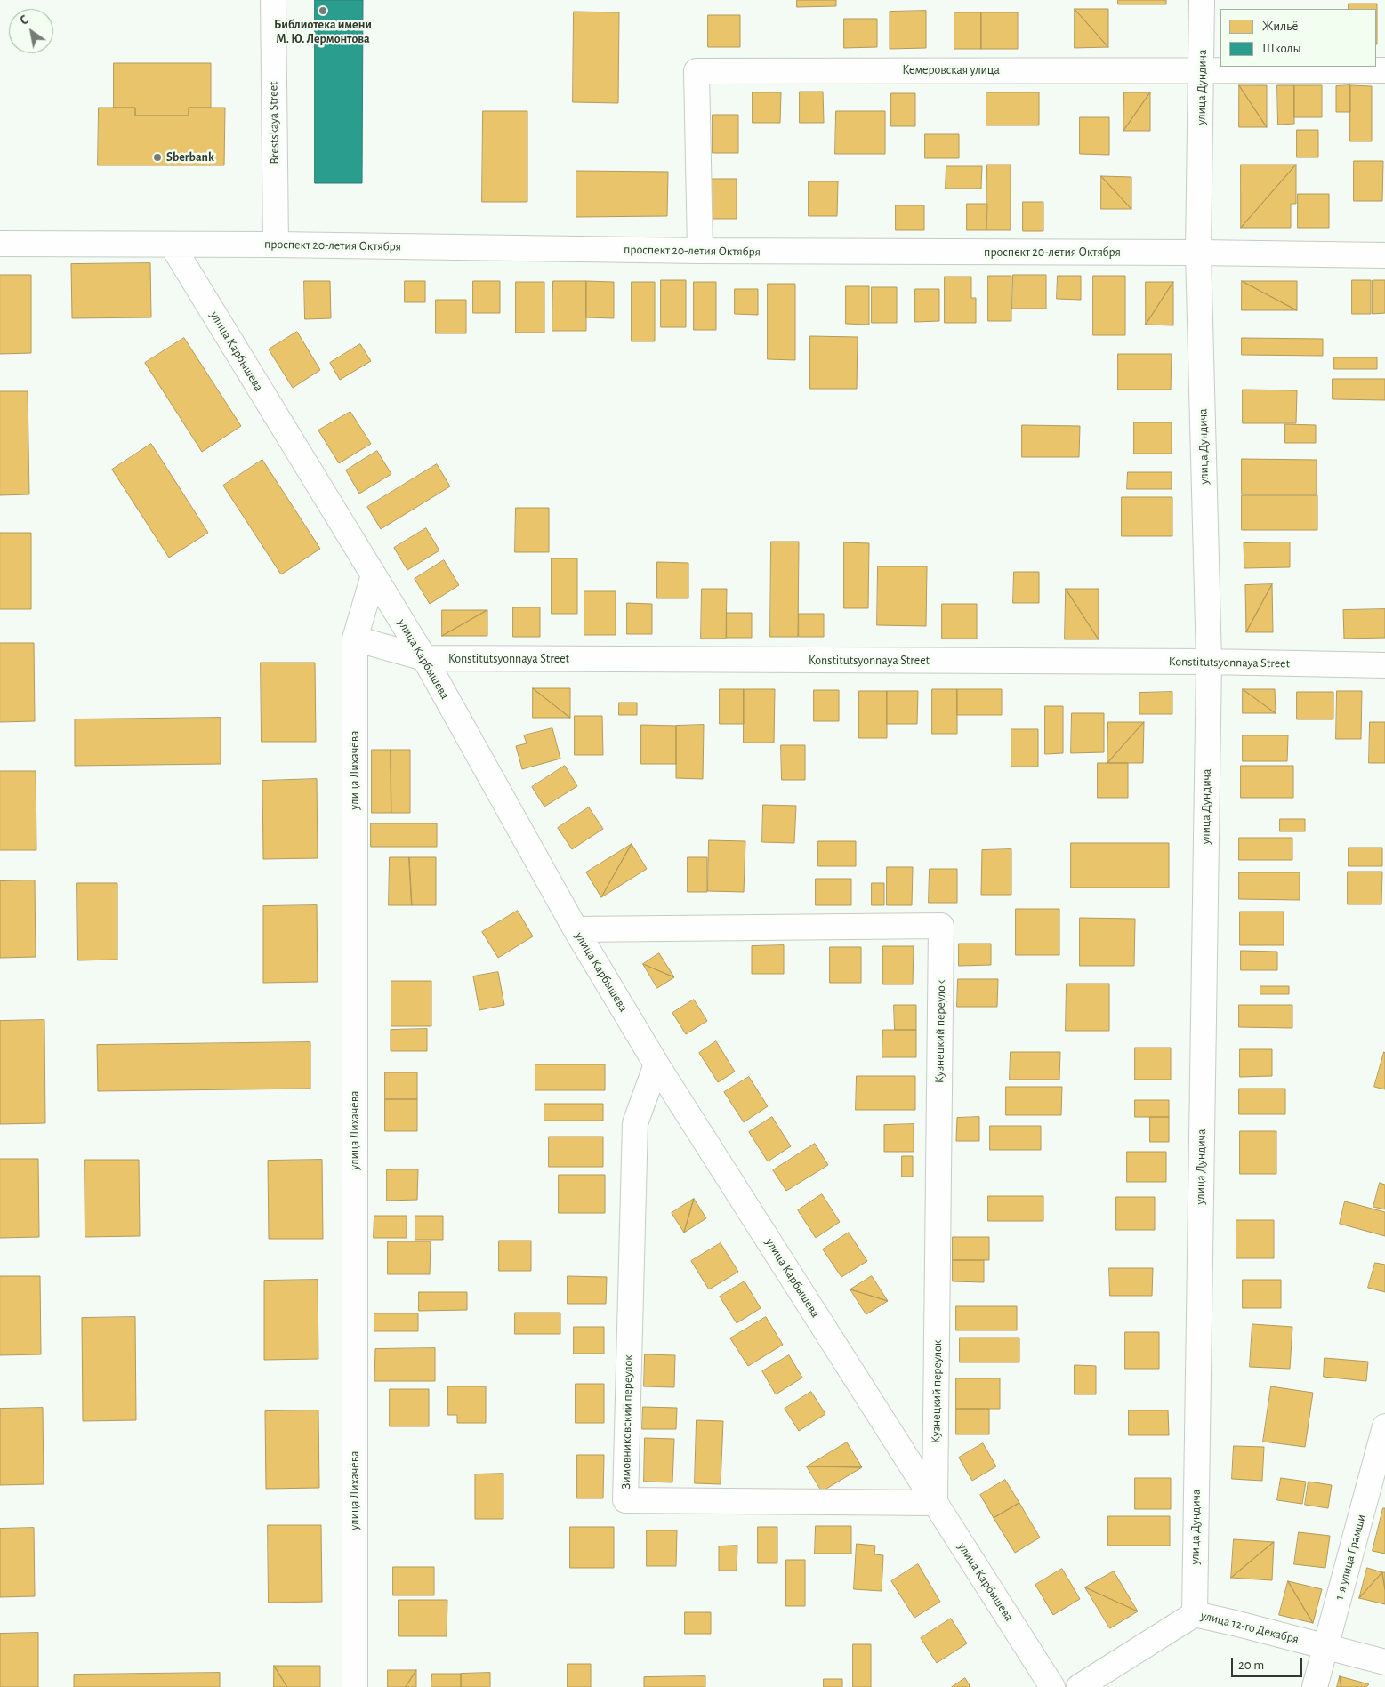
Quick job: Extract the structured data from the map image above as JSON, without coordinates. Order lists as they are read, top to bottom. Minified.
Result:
{"streets":{"street":["Кемеровская улица","улица Дундича","Brestskaya Street","проспект 20-летия Октября","улица Карбышева","Konstitutsyonnaya Street","улица Лихачёва","Кузнецкий переулок","Зимовниковский переулок","1-я улица Грамши","улица 12-го Декабря"]},"crossings":[["Кемеровская улица","улица Дундича"],["Кемеровская улица","проспект 20-летия Октября"],["улица Дундича","проспект 20-летия Октября"],["улица Дундича","Konstitutsyonnaya Street"],["улица Дундича","улица 12-го Декабря"],["Brestskaya Street","проспект 20-летия Октября"],["проспект 20-летия Октября","улица Карбышева"],["улица Карбышева","Konstitutsyonnaya Street"],["улица Карбышева","улица Лихачёва"],["улица Карбышева","Кузнецкий переулок"],["улица Карбышева","Зимовниковский переулок"],["Konstitutsyonnaya Street","улица Лихачёва"],["Кузнецкий переулок","Зимовниковский переулок"],["1-я улица Грамши","улица 12-го Декабря"]],"places":["Библиотека имени М. Ю. Лермонтова","Sberbank"],"legend":["Жильё","Школы"],"scale_bar":"20 m","north":"top left"}
